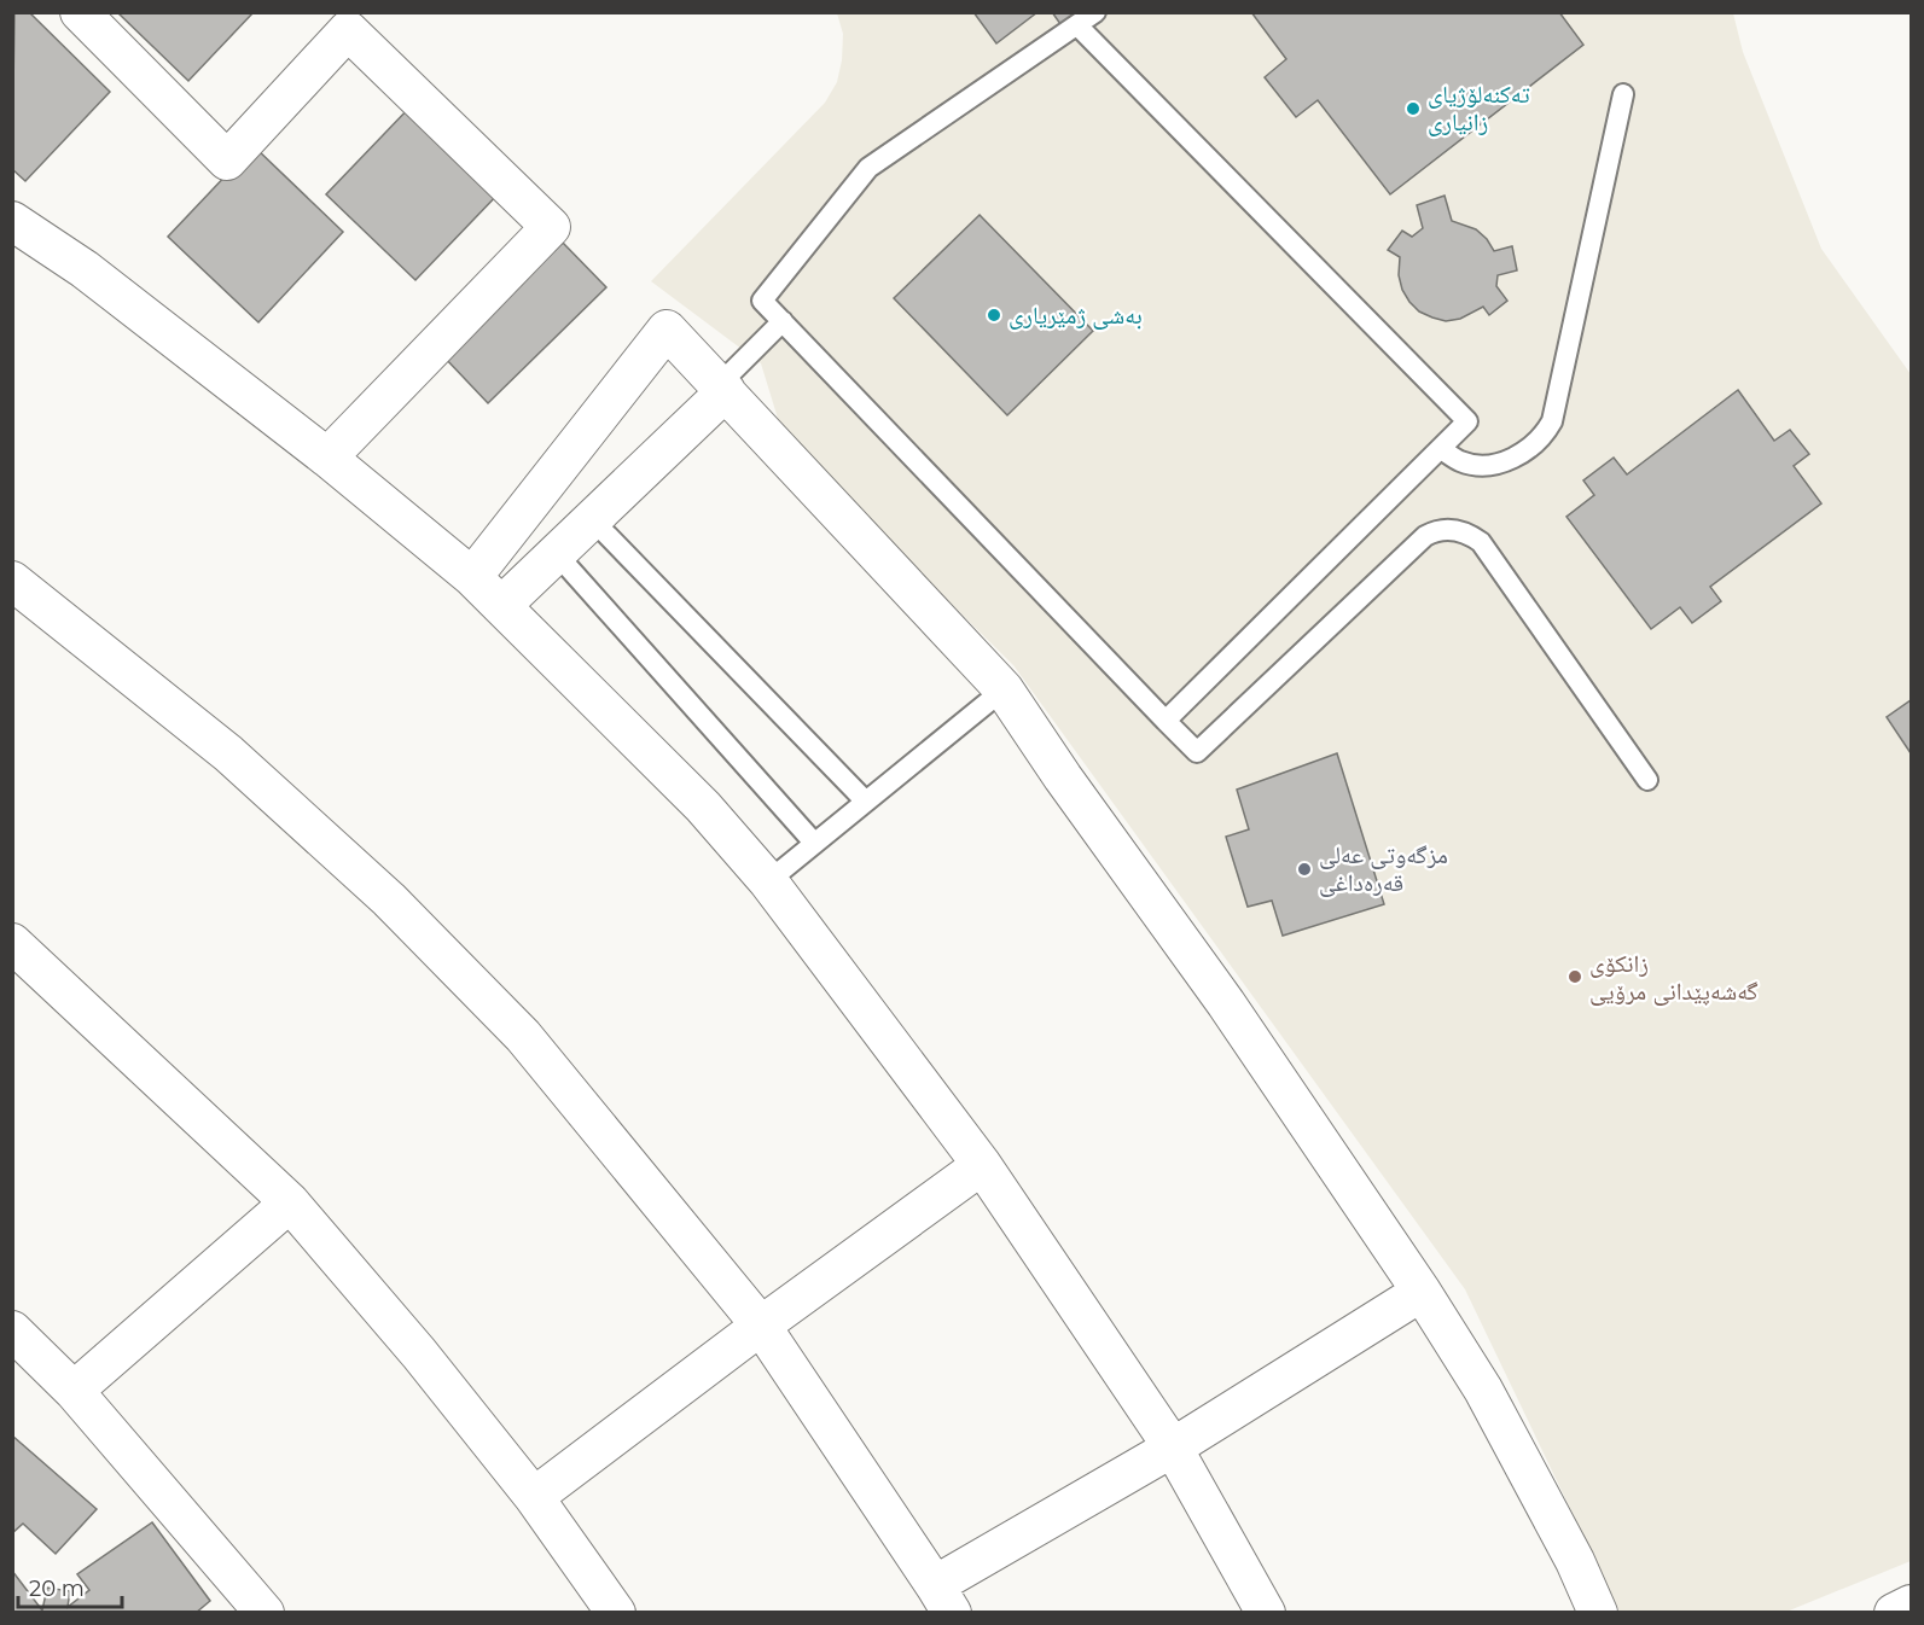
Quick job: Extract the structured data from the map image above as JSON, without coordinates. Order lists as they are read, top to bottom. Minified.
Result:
{"places":["ته‌کنه‌لۆژیای زانیاری","بەشی ژمێریاری","مزگەوتی عەلی قەرەداغی","زانکۆی گه‌شه‌پێدانی مرۆیی"],"scale_bar":"20 m"}
